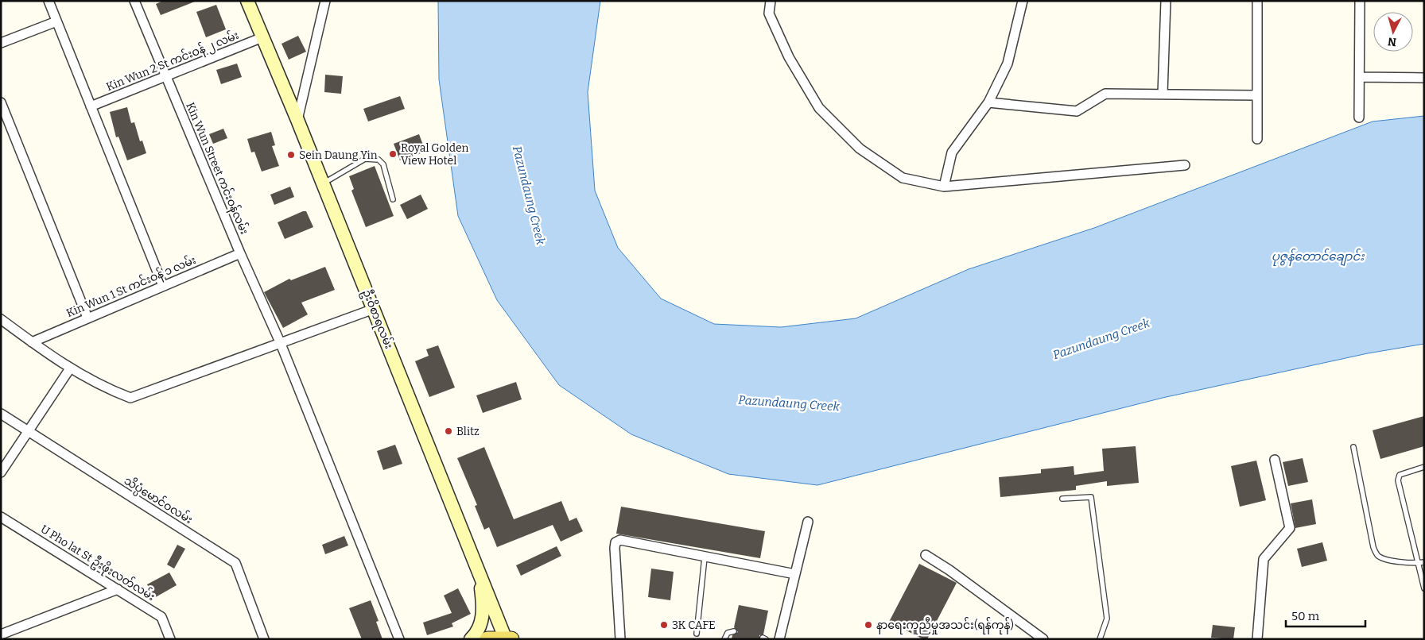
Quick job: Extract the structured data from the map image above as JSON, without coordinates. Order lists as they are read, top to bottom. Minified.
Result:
{"streets":{"main road":["ဦးဝိစာရလမ်း"],"street":["Kin Wun 2 St ကင်းဝန် ၂ လမ်း","Kin Wun Street ကင်းဝန်လမ်း","Kin Wun 1 St ကင်းဝန် ၁ လမ်း","သိပ္ပံမောင်ဝလမ်း","U Pho lat St ဦးဖိုးလတ်လမ်း"]},"crossings":[["Kin Wun 2 St ကင်းဝန် ၂ လမ်း","Kin Wun Street ကင်းဝန်လမ်း"],["Kin Wun 2 St ကင်းဝန် ၂ လမ်း","ဦးဝိစာရလမ်း"],["Kin Wun Street ကင်းဝန်လမ်း","Kin Wun 1 St ကင်းဝန် ၁ လမ်း"]],"water":["Pazundaung Creek","ပုဇွန်တောင်ချောင်း"],"places":["Royal Golden View Hotel","Sein Daung Yin","Blitz","3K CAFE","နာရေးကူညီမှုအသင်း(ရန်ကုန်)"],"scale_bar":"50 m","north":"bottom"}
